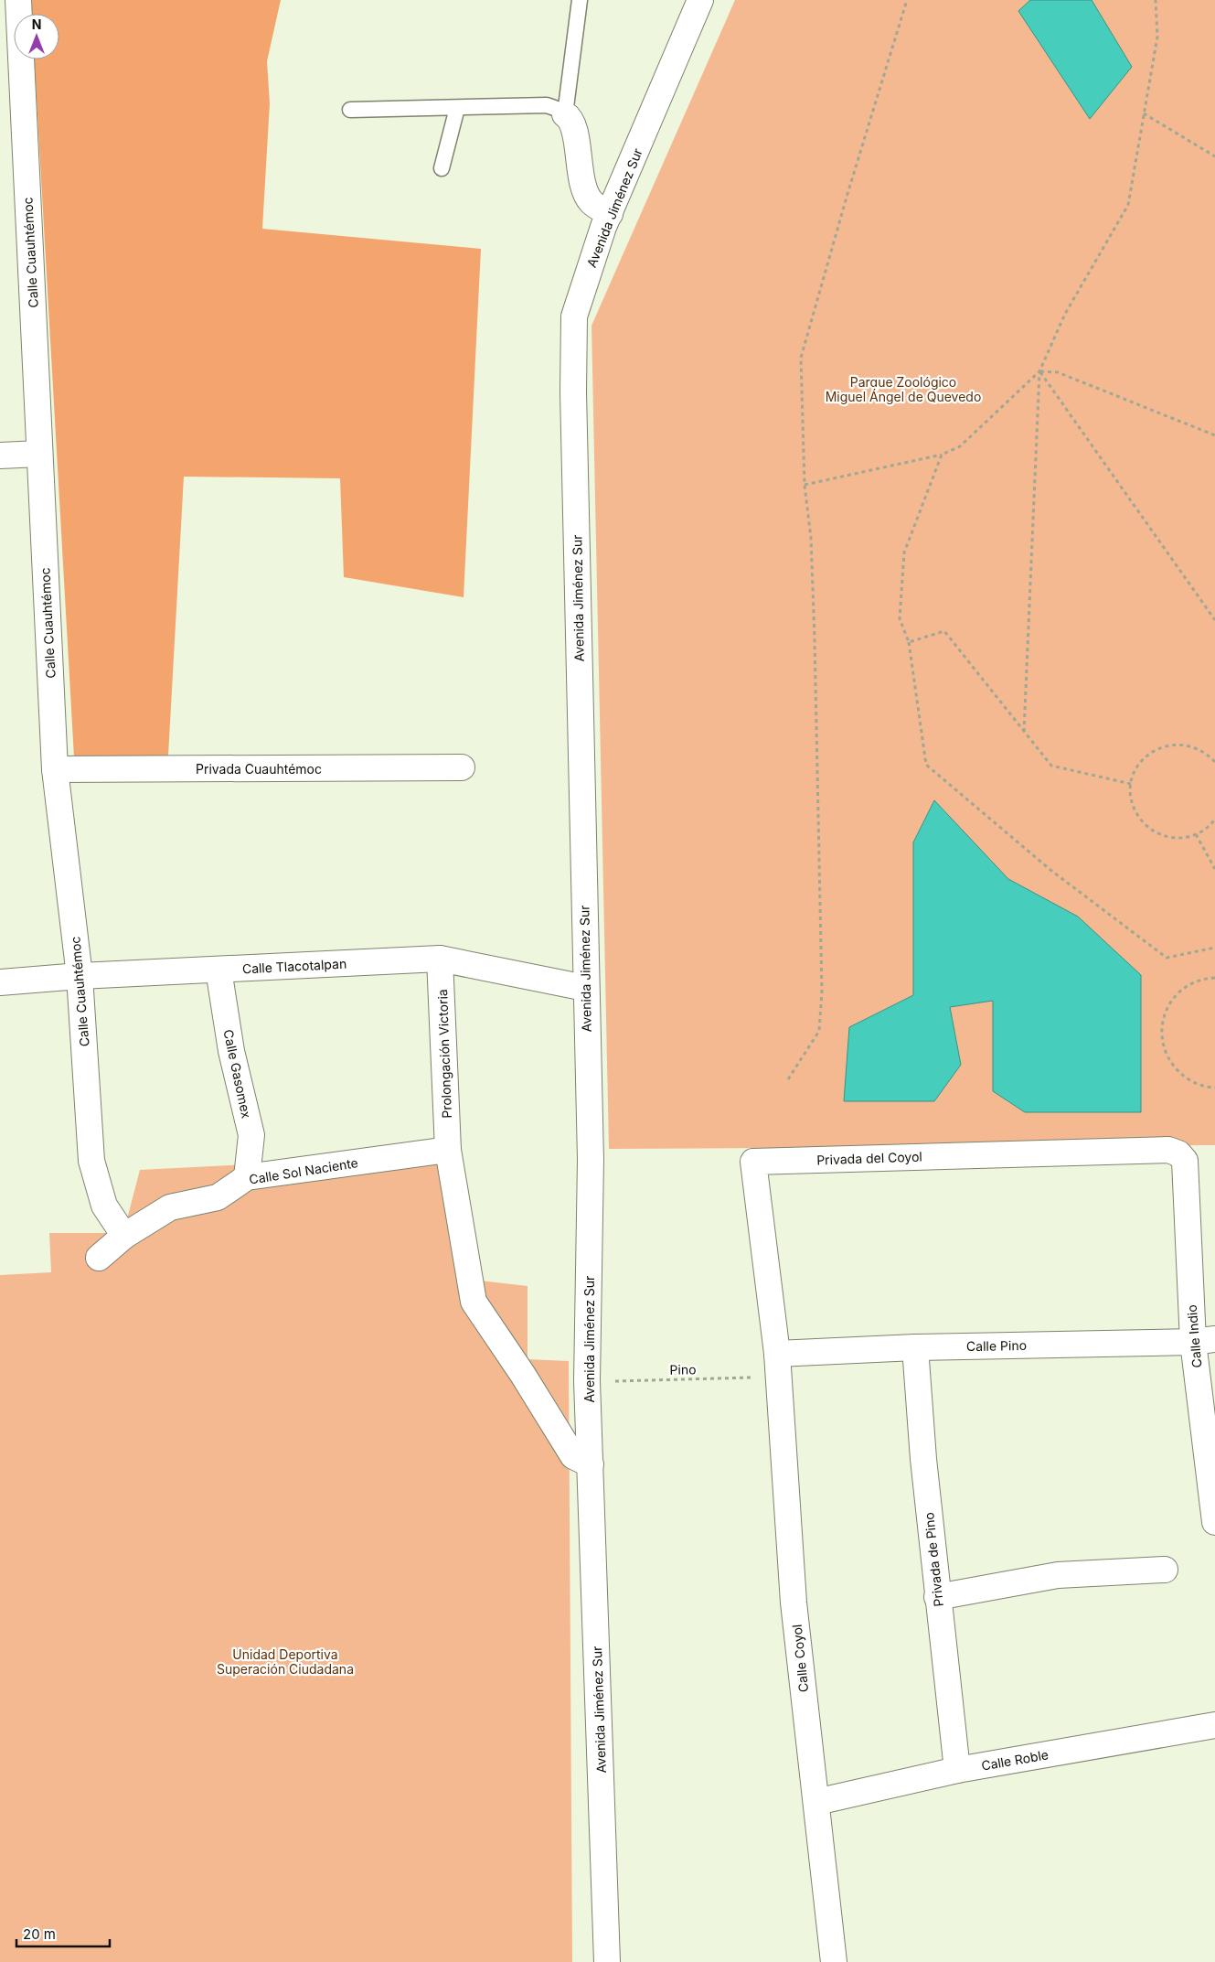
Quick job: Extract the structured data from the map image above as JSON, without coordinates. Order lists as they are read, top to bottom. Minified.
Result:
{"streets":{"street":["Avenida Jiménez Sur","Calle Cuauhtémoc","Privada Cuauhtémoc","Calle Tlacotalpan","Prolongación Victoria","Calle Gasomex","Privada del Coyol","Calle Sol Naciente","Calle Indio","Calle Pino","Privada de Pino","Calle Coyol","Calle Roble"],"path":["Pino"]},"crossings":[["Avenida Jiménez Sur","Calle Tlacotalpan"],["Avenida Jiménez Sur","Prolongación Victoria"],["Avenida Jiménez Sur","Pino"],["Calle Cuauhtémoc","Privada Cuauhtémoc"],["Calle Cuauhtémoc","Calle Tlacotalpan"],["Calle Cuauhtémoc","Calle Sol Naciente"],["Calle Tlacotalpan","Prolongación Victoria"],["Calle Tlacotalpan","Calle Gasomex"],["Prolongación Victoria","Calle Sol Naciente"],["Calle Gasomex","Calle Sol Naciente"],["Privada del Coyol","Calle Indio"],["Privada del Coyol","Calle Pino"],["Privada del Coyol","Pino"],["Privada del Coyol","Calle Coyol"],["Calle Indio","Calle Pino"],["Calle Pino","Pino"],["Calle Pino","Privada de Pino"],["Calle Pino","Calle Coyol"],["Pino","Calle Coyol"],["Privada de Pino","Calle Roble"],["Calle Coyol","Calle Roble"]],"parks":["Parque Zoológico Miguel Ángel de Quevedo","Unidad Deportiva Superación Ciudadana"],"scale_bar":"20 m","north":"top"}
